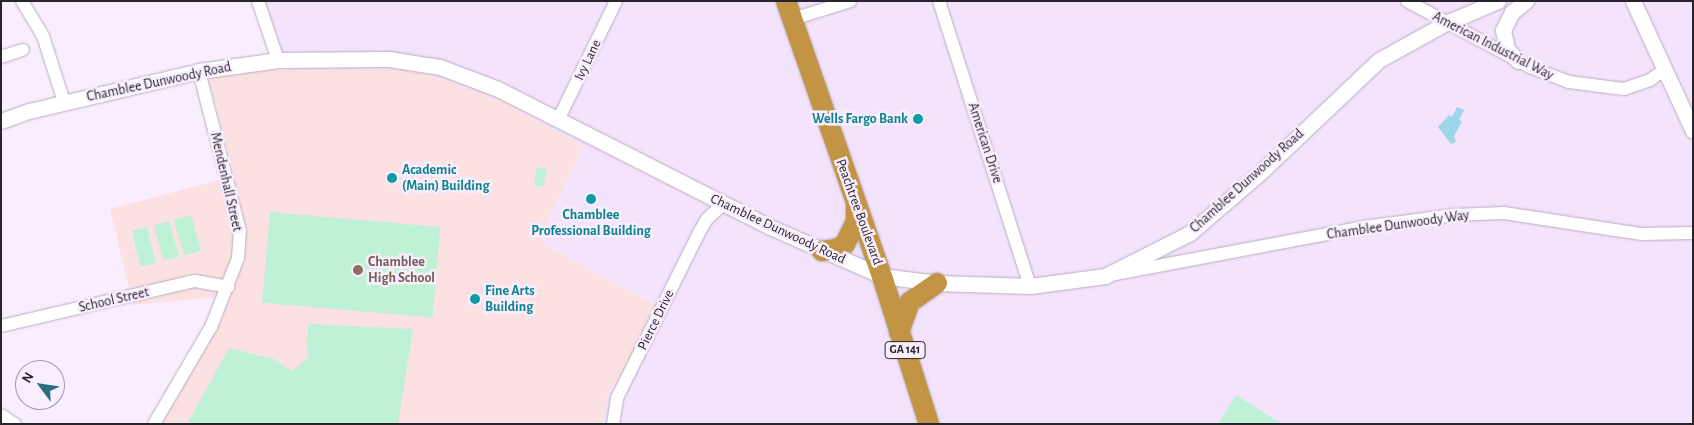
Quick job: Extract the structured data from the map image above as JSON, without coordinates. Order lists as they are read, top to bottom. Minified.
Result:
{"streets":{"highway":["Peachtree Boulevard","GA 141"],"street":["American Industrial Way","Ivy Lane","Chamblee Dunwoody Road","American Drive","Mendenhall Street","Chamblee Dunwoody Way","School Street","Pierce Drive"]},"crossings":[["American Industrial Way","Chamblee Dunwoody Road"],["Ivy Lane","Chamblee Dunwoody Road"],["Chamblee Dunwoody Road","American Drive"],["Chamblee Dunwoody Road","Mendenhall Street"],["Chamblee Dunwoody Road","Peachtree Boulevard"],["Chamblee Dunwoody Road","Chamblee Dunwoody Way"],["Chamblee Dunwoody Road","Pierce Drive"],["Mendenhall Street","School Street"]],"places":["Wells Fargo Bank","Academic (Main) Building","Chamblee Professional Building","Chamblee High School","Fine Arts Building"],"north":"top left"}
